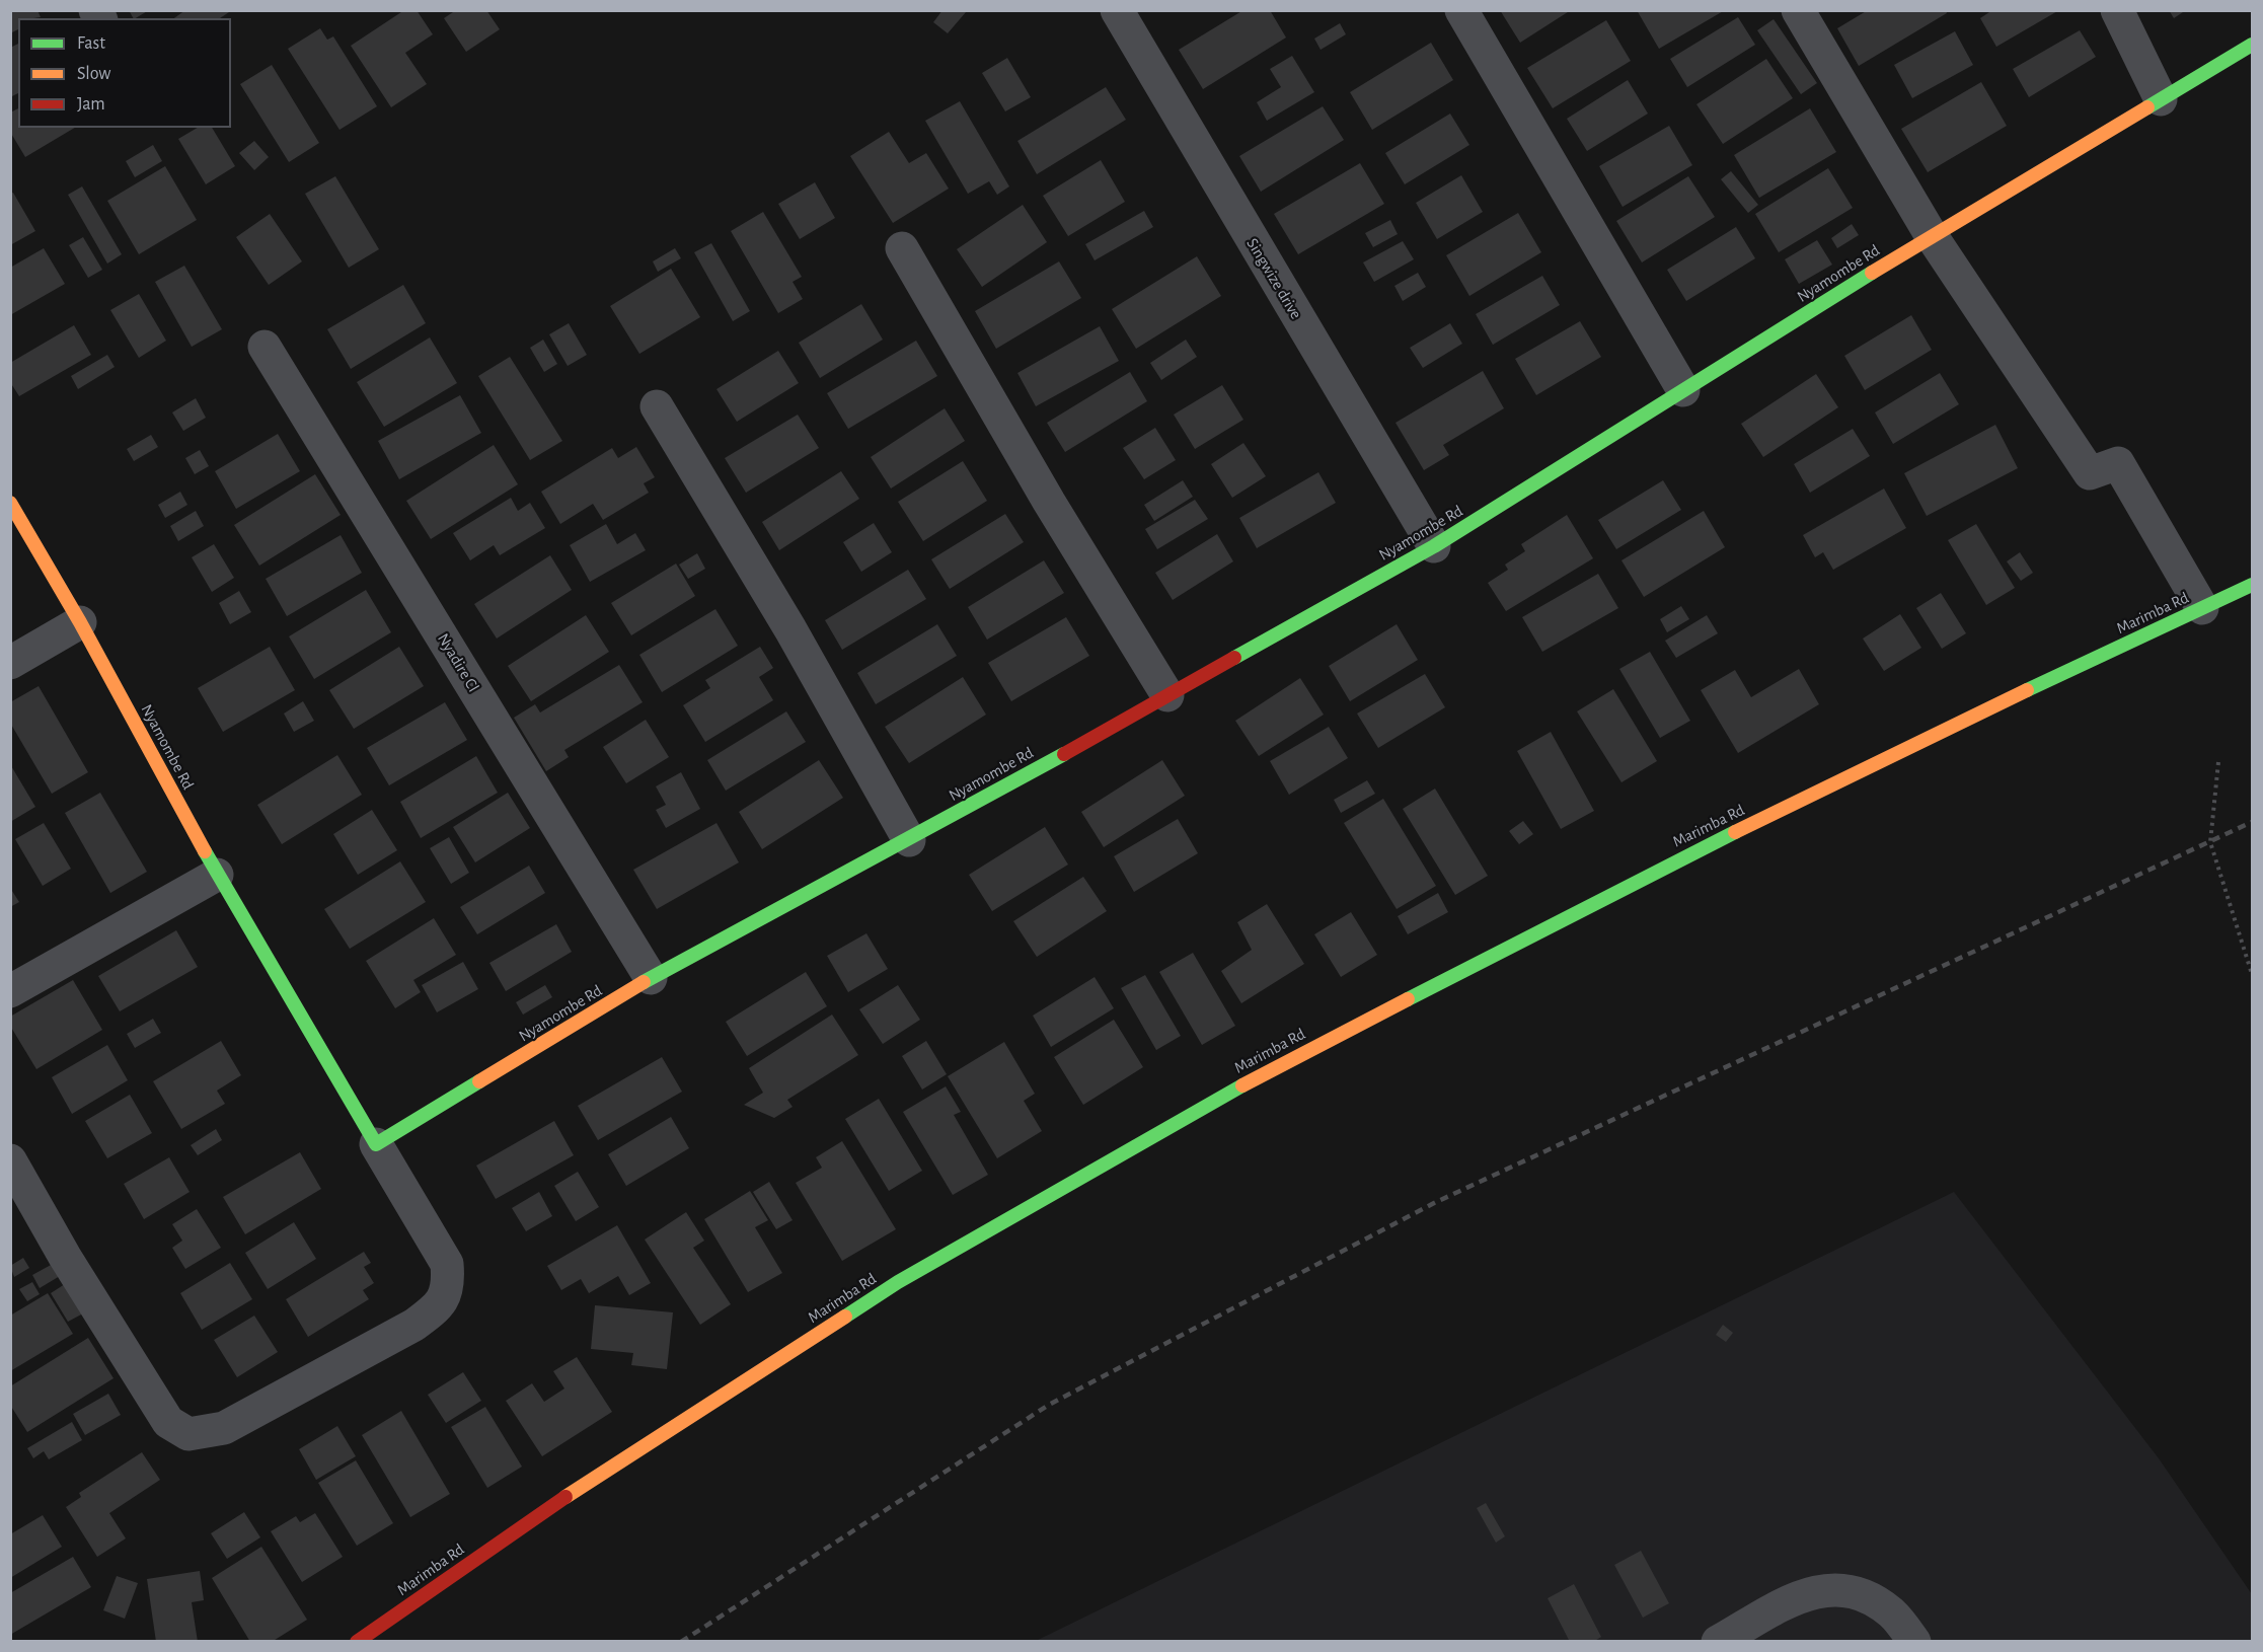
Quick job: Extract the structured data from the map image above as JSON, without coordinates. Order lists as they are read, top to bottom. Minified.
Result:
{"streets":{"street":["Nyamombe Rd","Singwize drive","Marimba Rd","Nyadire Cl"]},"crossings":[["Nyamombe Rd","Singwize drive"],["Nyamombe Rd","Nyadire Cl"]],"legend":["Fast","Slow","Jam"]}
